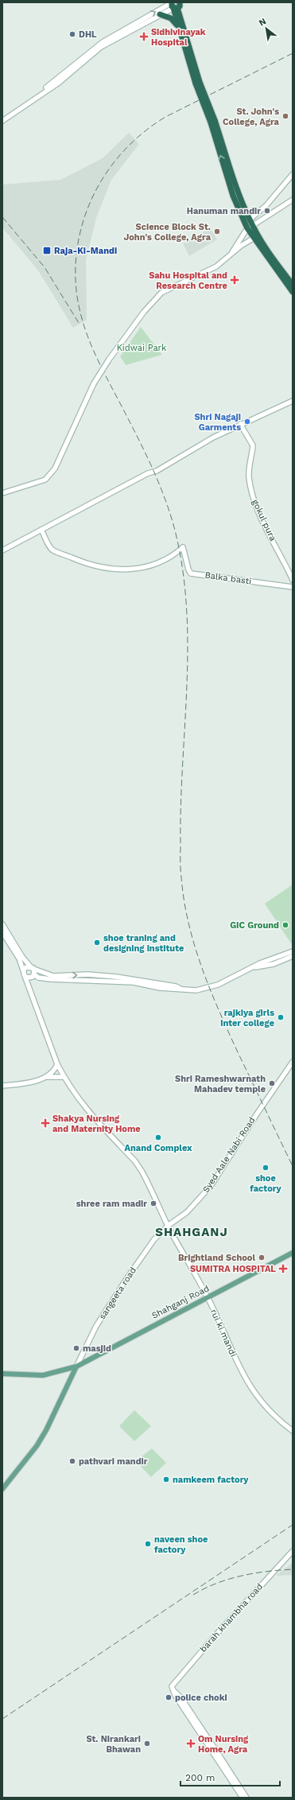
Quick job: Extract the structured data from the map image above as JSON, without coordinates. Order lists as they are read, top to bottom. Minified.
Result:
{"streets":{"main road":["Shahganj Road"],"street":["gokul pura","Balka basti","Syed Aale Nabi Road","sangeeta road","rui ki mandi","barah khambha road"]},"crossings":[["Syed Aale Nabi Road","sangeeta road"],["Syed Aale Nabi Road","rui ki mandi"],["sangeeta road","Shahganj Road"],["sangeeta road","rui ki mandi"],["Shahganj Road","rui ki mandi"]],"districts":["SHAHGANJ"],"parks":["Kidwai Park"],"places":{"other":["DHL","St. John's College, Agra","Hanuman mandir","Science Block St. John's College, Agra","Shri Nagaji Garments","GIC Ground","shoe traning and designing institute","rajkiya girls inter college","Shri Rameshwarnath Mahadev temple","Anand Complex","shoe factory","shree ram madir","Brightland School","masjid","pathvari mandir","namkeem factory","naveen shoe factory","police choki","St. Nirankari Bhawan"],"health":["Sidhivinayak Hospital","Sahu Hospital and Research Centre","Shakya Nursing and Maternity Home","SUMITRA HOSPITAL","Om Nursing Home, Agra"],"transit":["Raja-Ki-Mandi"]},"scale_bar":"200 m","north":"top left"}
